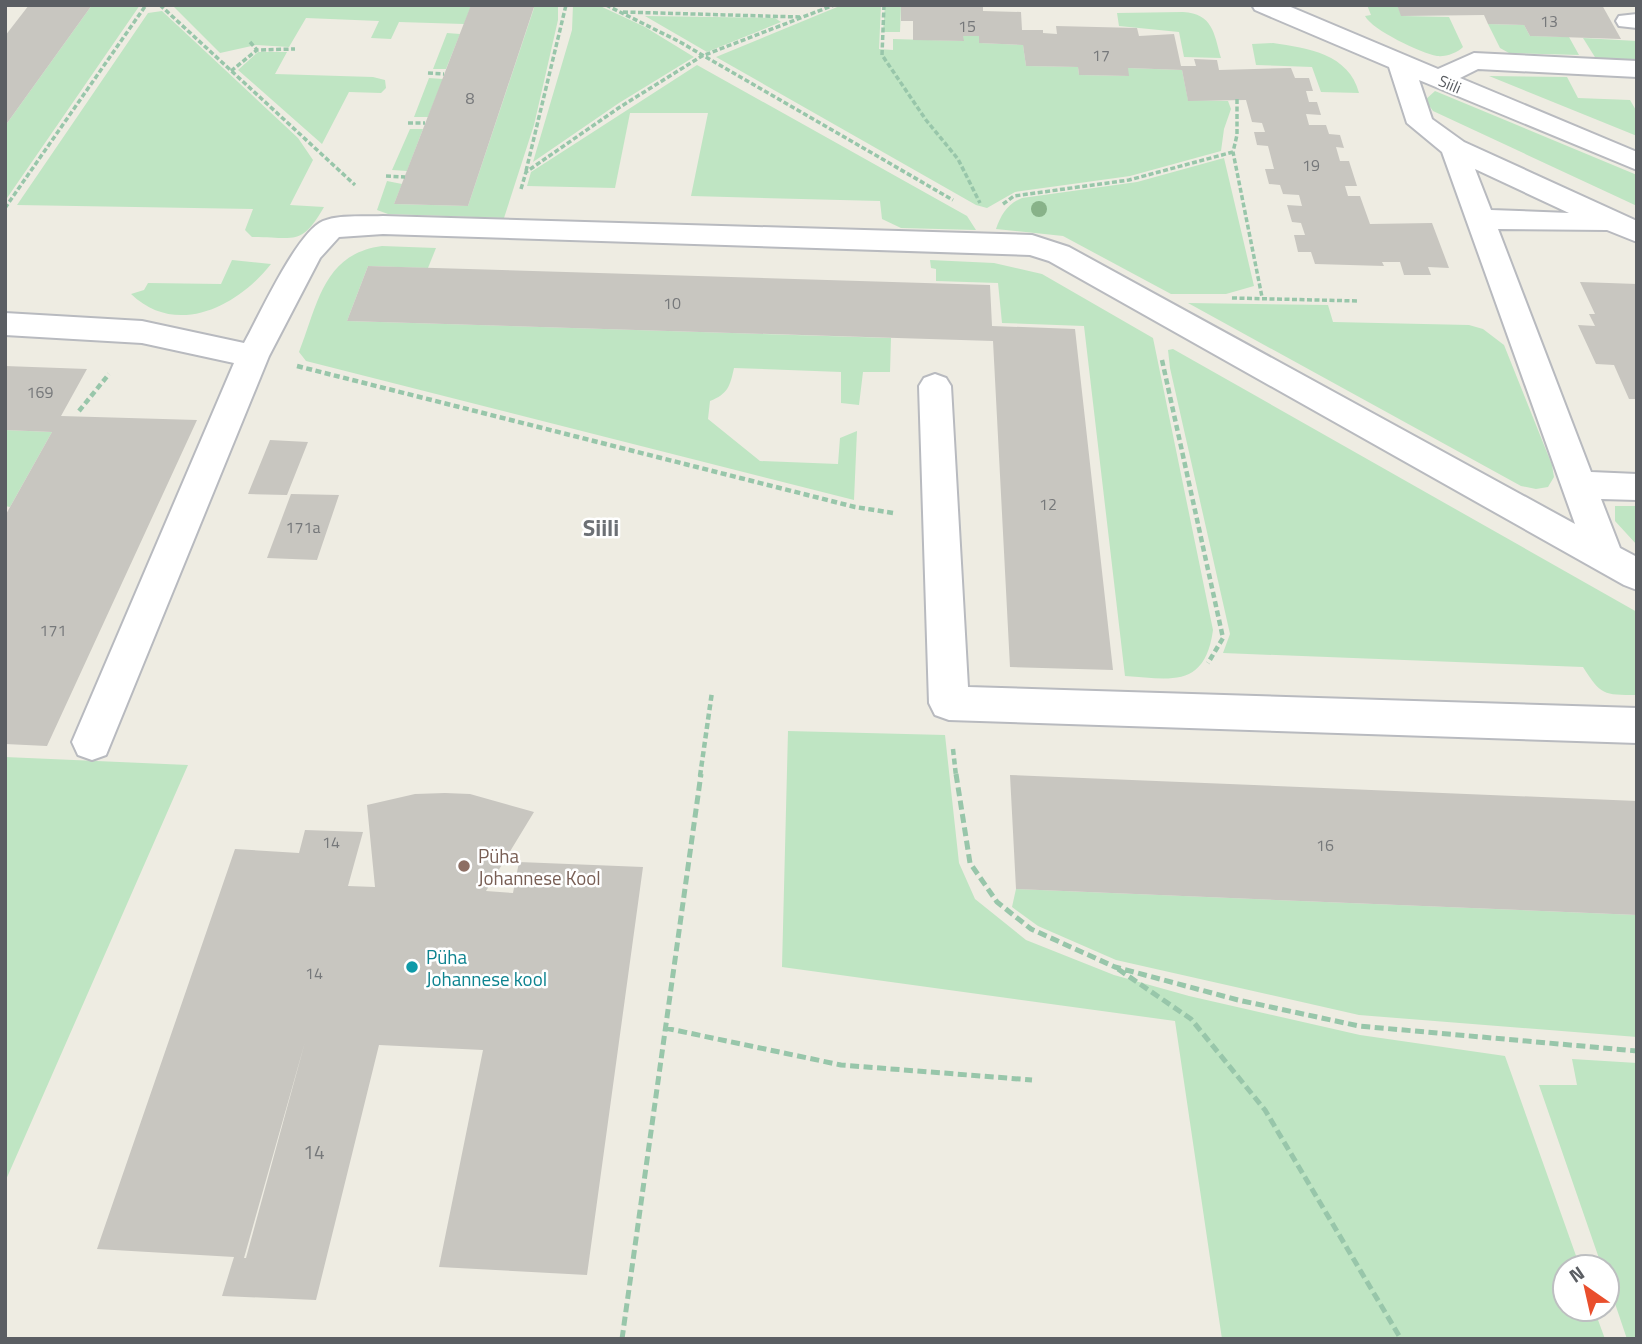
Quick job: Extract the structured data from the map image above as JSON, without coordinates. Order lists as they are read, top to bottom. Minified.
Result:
{"streets":{"street":["Siili"]},"districts":["Siili"],"places":["Püha Johannese Kool","Püha Johannese kool"],"house_numbers":["13","15","17","8","19","10","169","12","171a","171","14","16","14","14"],"north":"top left"}
